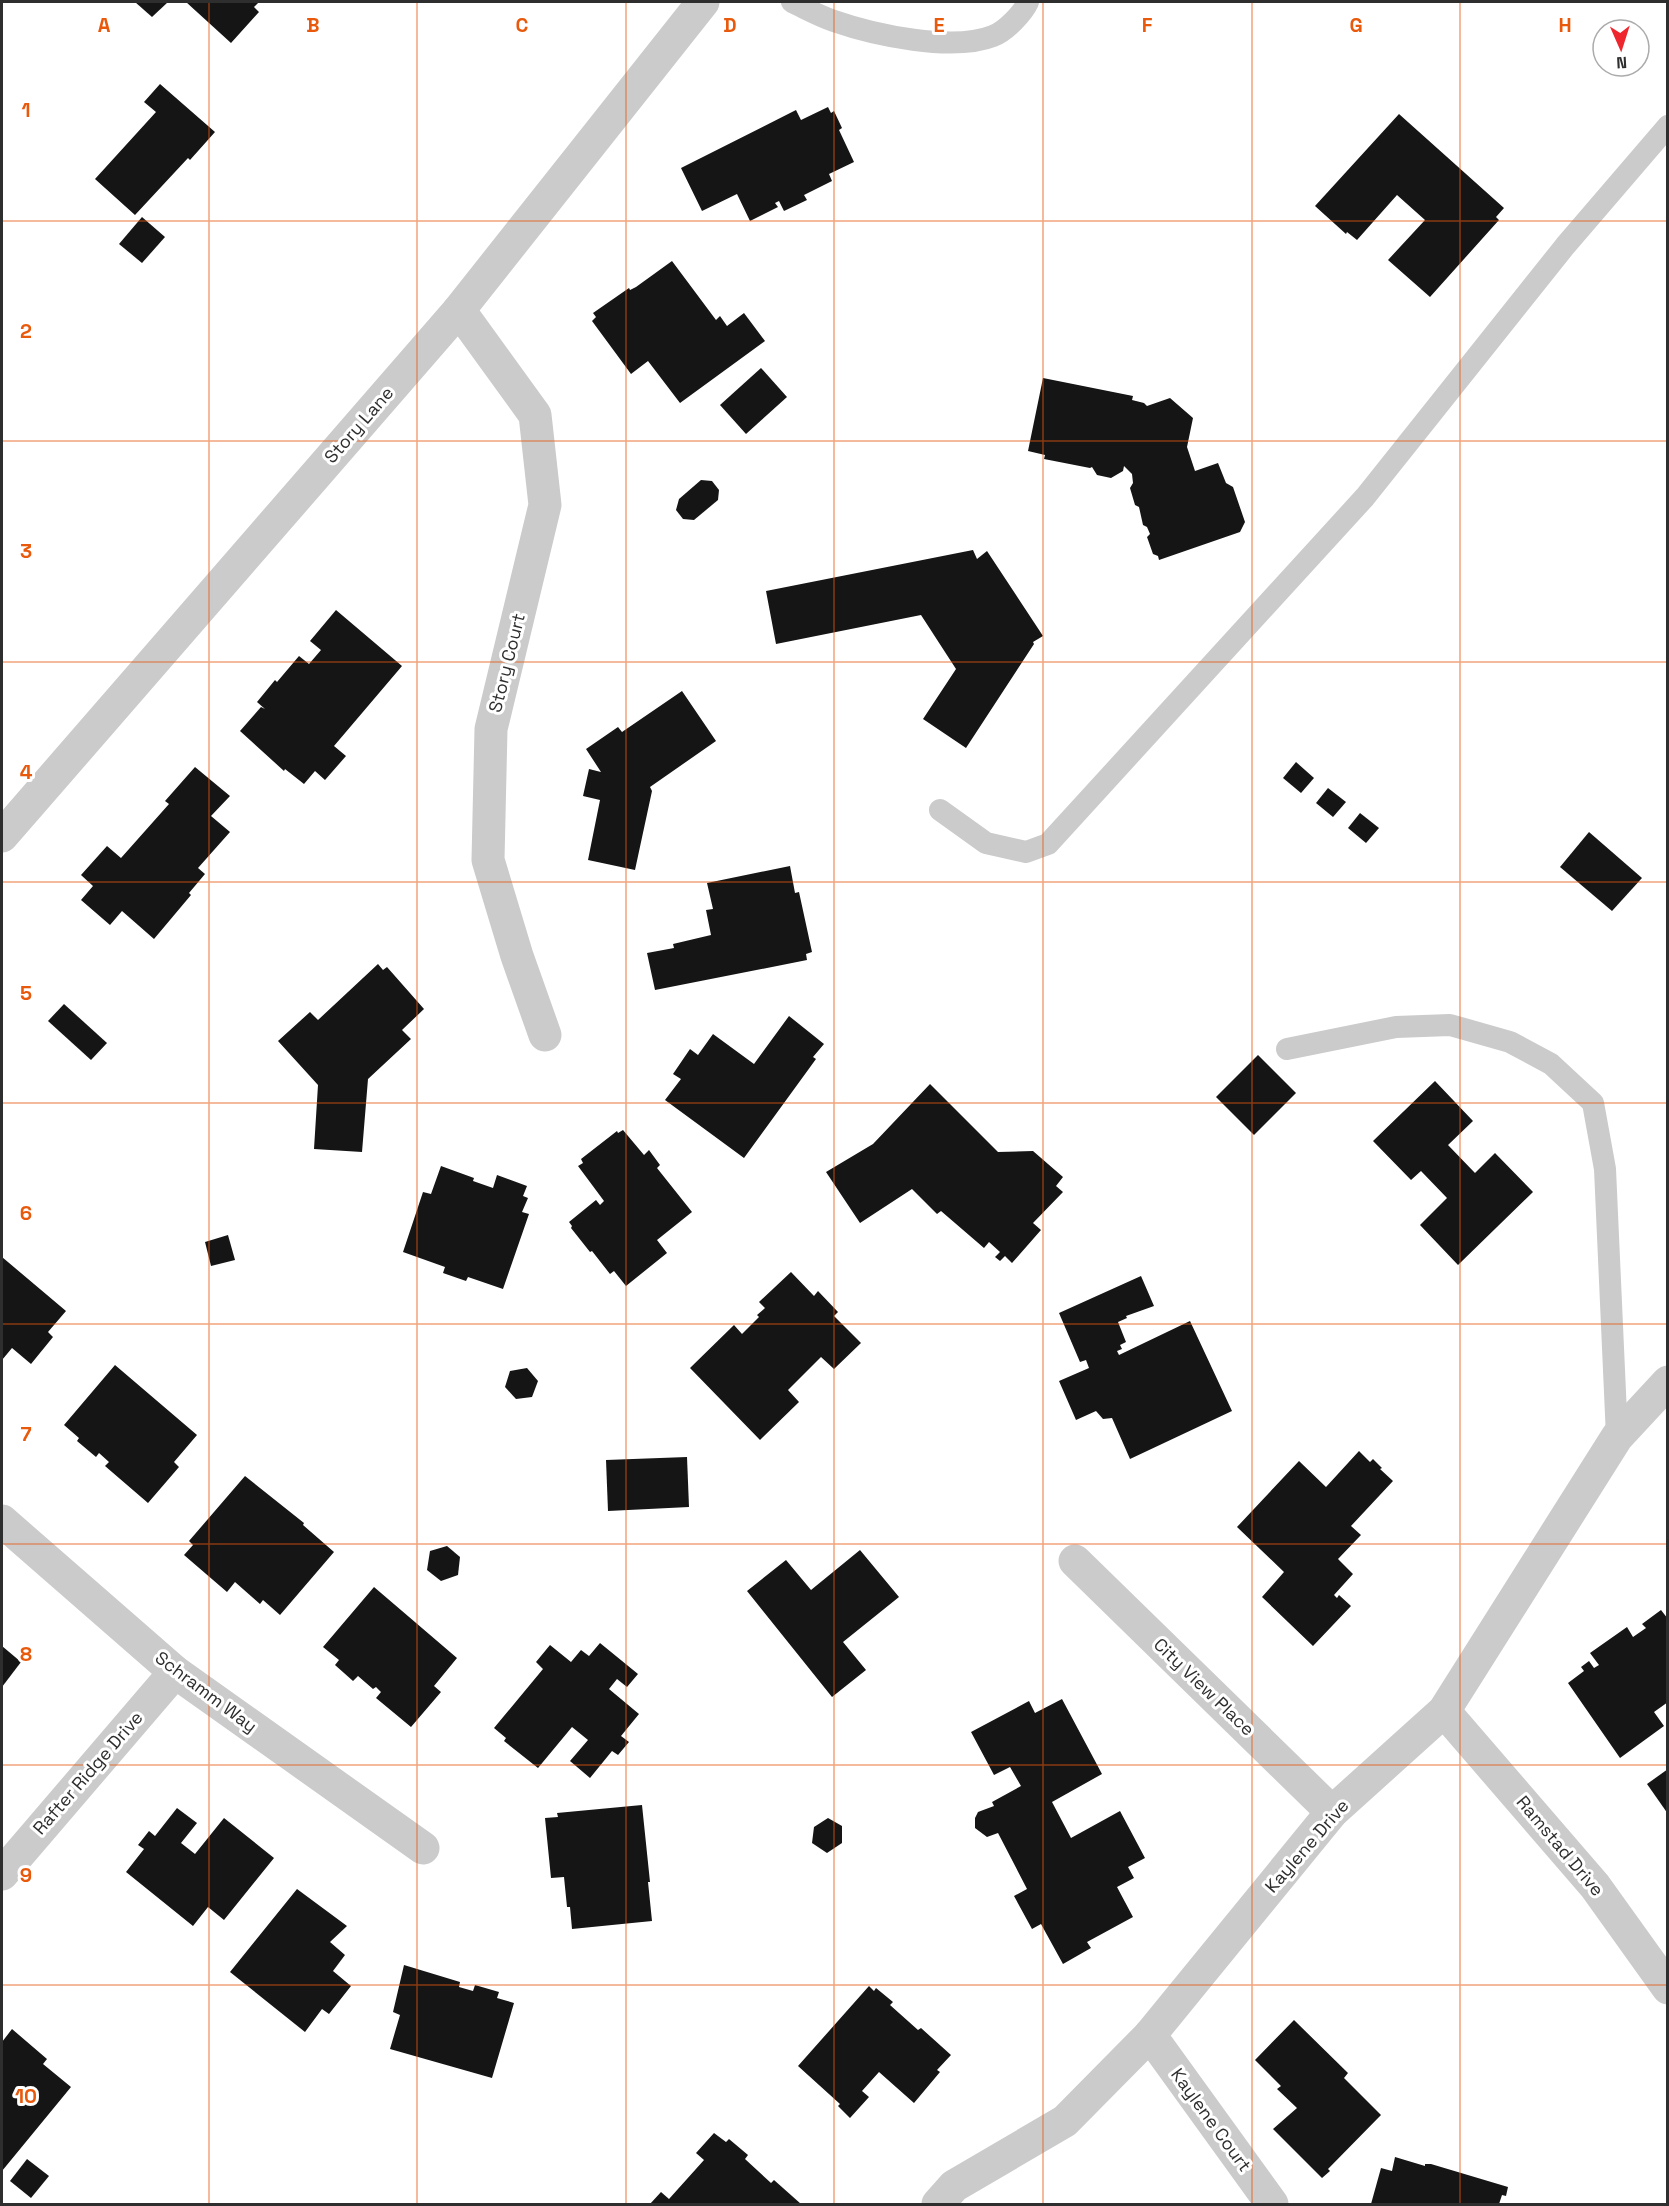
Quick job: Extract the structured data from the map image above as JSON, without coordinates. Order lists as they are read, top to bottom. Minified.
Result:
{"streets":{"street":["Story Lane","Story Court","City View Place","Schramm Way","Rafter Ridge Drive","Kaylene Drive","Ramstad Drive","Kaylene Court"]},"crossings":[["Story Lane","Story Court"],["City View Place","Kaylene Drive"],["Schramm Way","Rafter Ridge Drive"],["Kaylene Drive","Ramstad Drive"],["Kaylene Drive","Kaylene Court"]],"north":"bottom","grid":{"columns":["A","B","C","D","E","F","G","H"],"rows":["1","2","3","4","5","6","7","8","9","10"]}}
